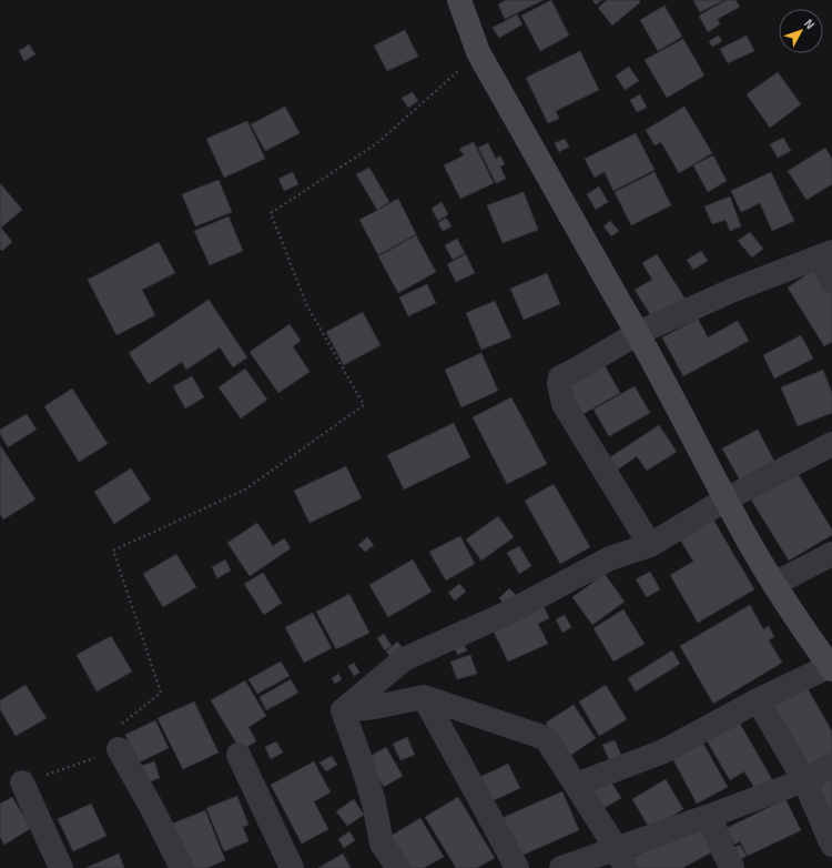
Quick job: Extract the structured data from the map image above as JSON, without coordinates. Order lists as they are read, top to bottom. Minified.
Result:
{"north":"top right"}
